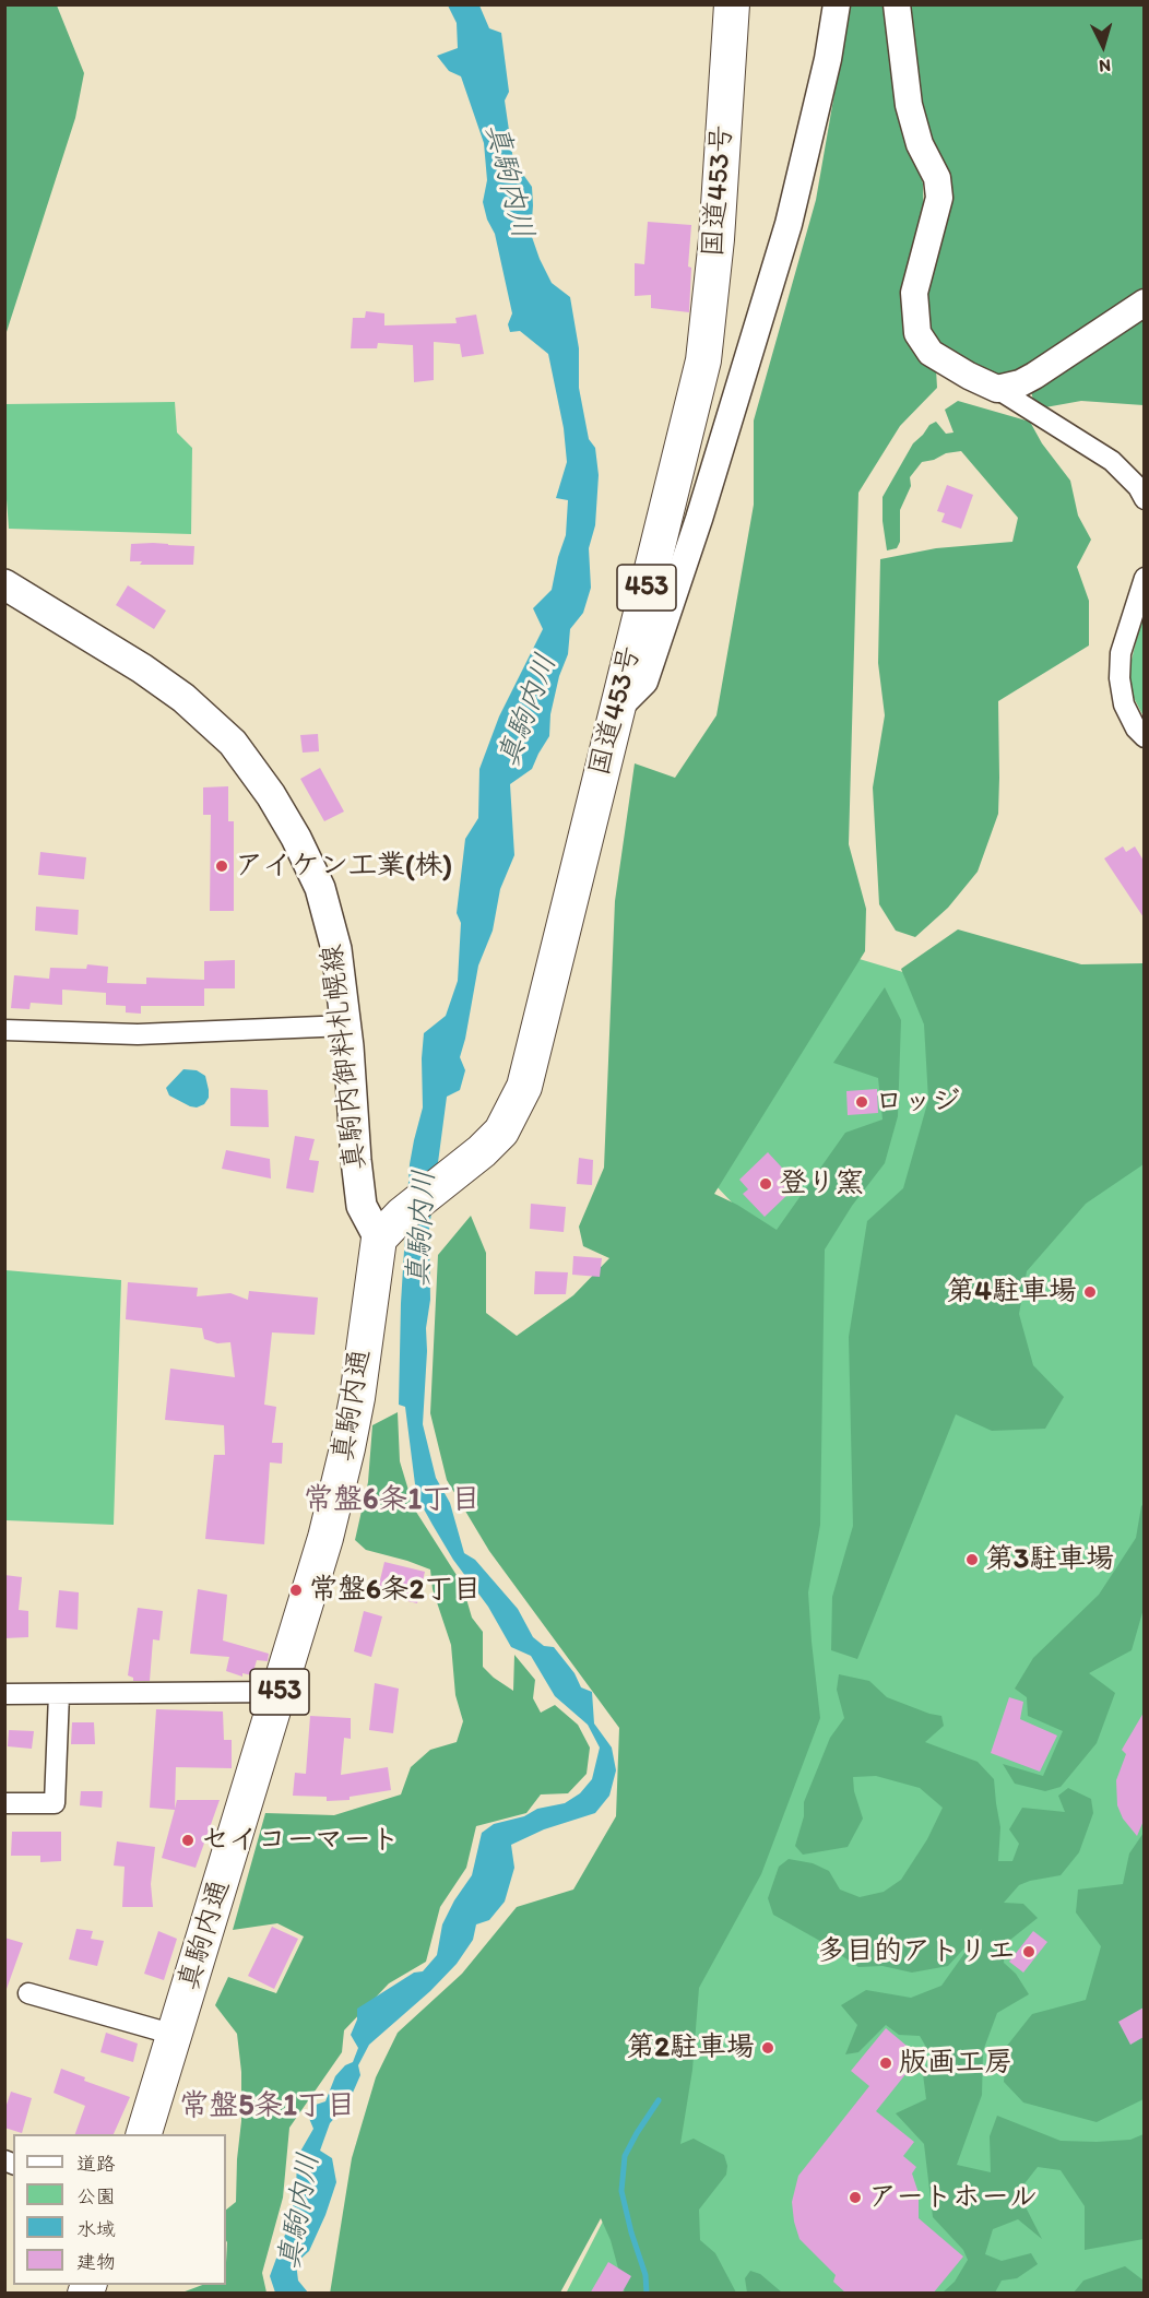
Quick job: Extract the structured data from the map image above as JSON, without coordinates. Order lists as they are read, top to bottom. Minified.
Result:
{"streets":{"highway":["国道453号","453","真駒内通"],"main road":["真駒内御料札幌線"]},"crossings":[["国道453号","真駒内御料札幌線"],["国道453号","真駒内通"],["真駒内御料札幌線","真駒内通"]],"districts":["常盤6条1丁目","常盤5条1丁目"],"water":["真駒内川"],"places":["アイケン工業(株)","ロッジ","登り窯","第4駐車場","第3駐車場","常盤6条2丁目","セイコーマート","多目的アトリエ","第2駐車場","版画工房","アートホール"],"legend":["道路","公園","水域","建物"],"north":"bottom"}
